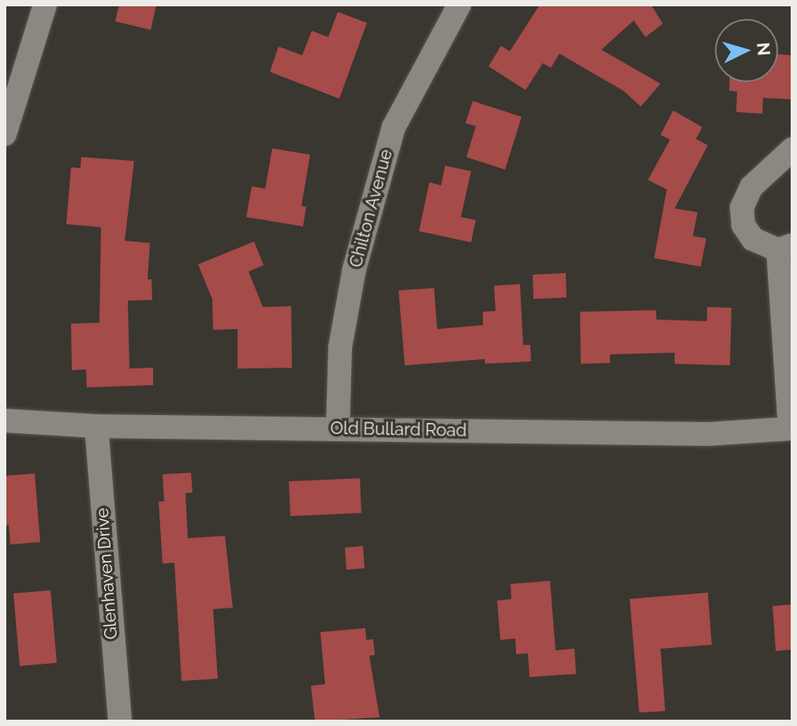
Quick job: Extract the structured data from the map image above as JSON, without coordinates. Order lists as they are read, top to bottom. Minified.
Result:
{"streets":{"street":["Chilton Avenue","Old Bullard Road","Glenhaven Drive"]},"crossings":[["Chilton Avenue","Old Bullard Road"],["Old Bullard Road","Glenhaven Drive"]],"north":"right"}
